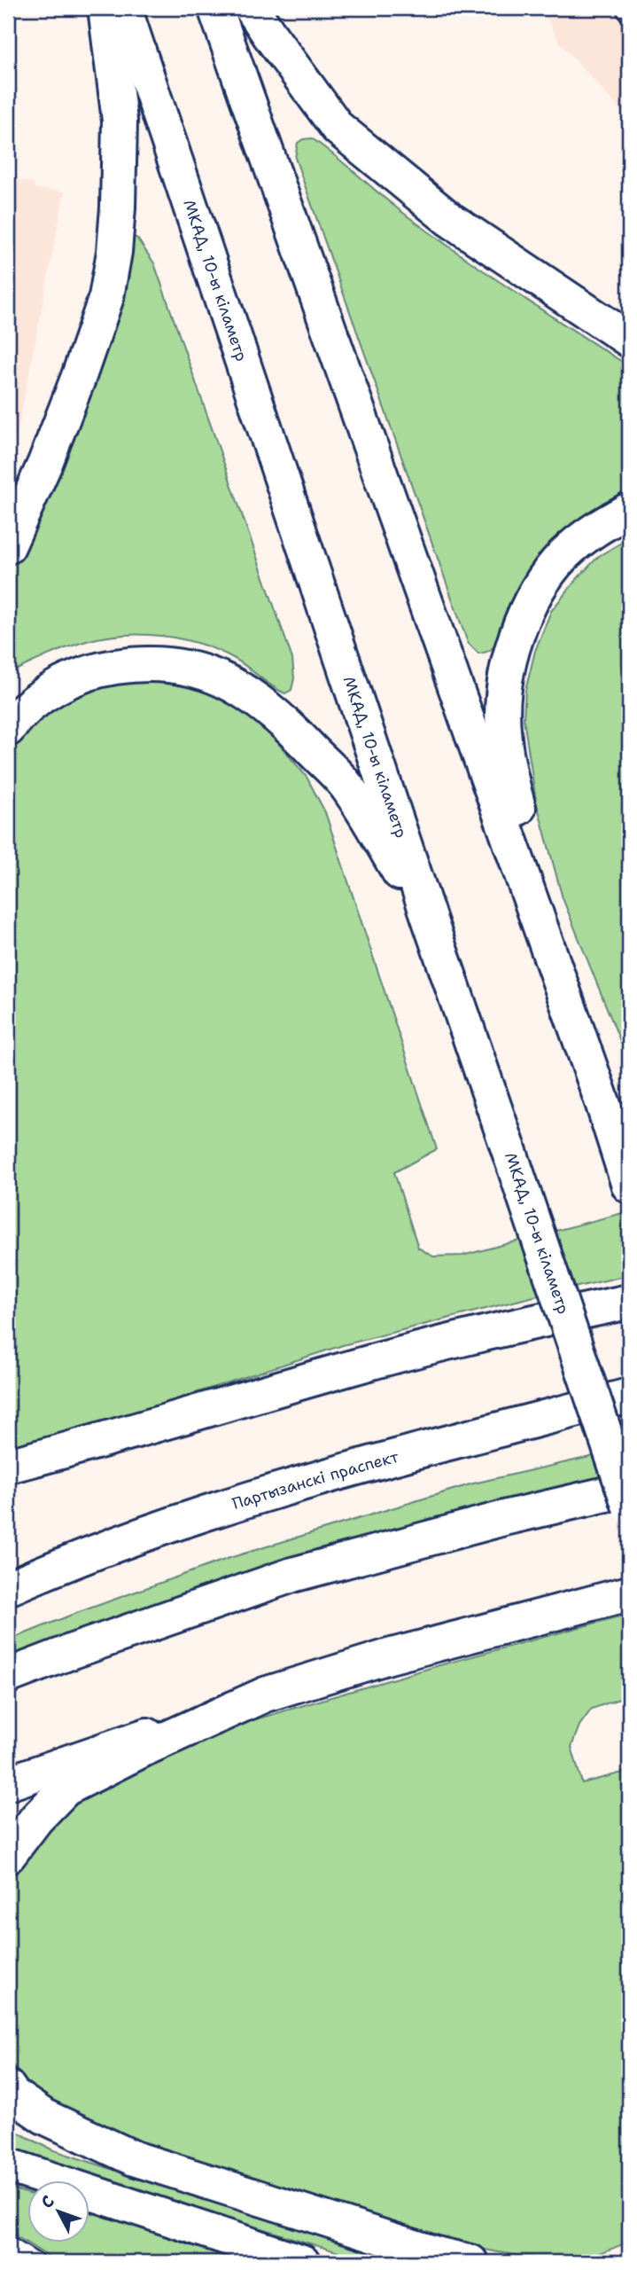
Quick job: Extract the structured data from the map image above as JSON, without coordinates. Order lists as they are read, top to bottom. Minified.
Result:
{"streets":{"main road":["МКАД, 10-ы кіламетр","Партызанскі праспект"]},"north":"top left"}
